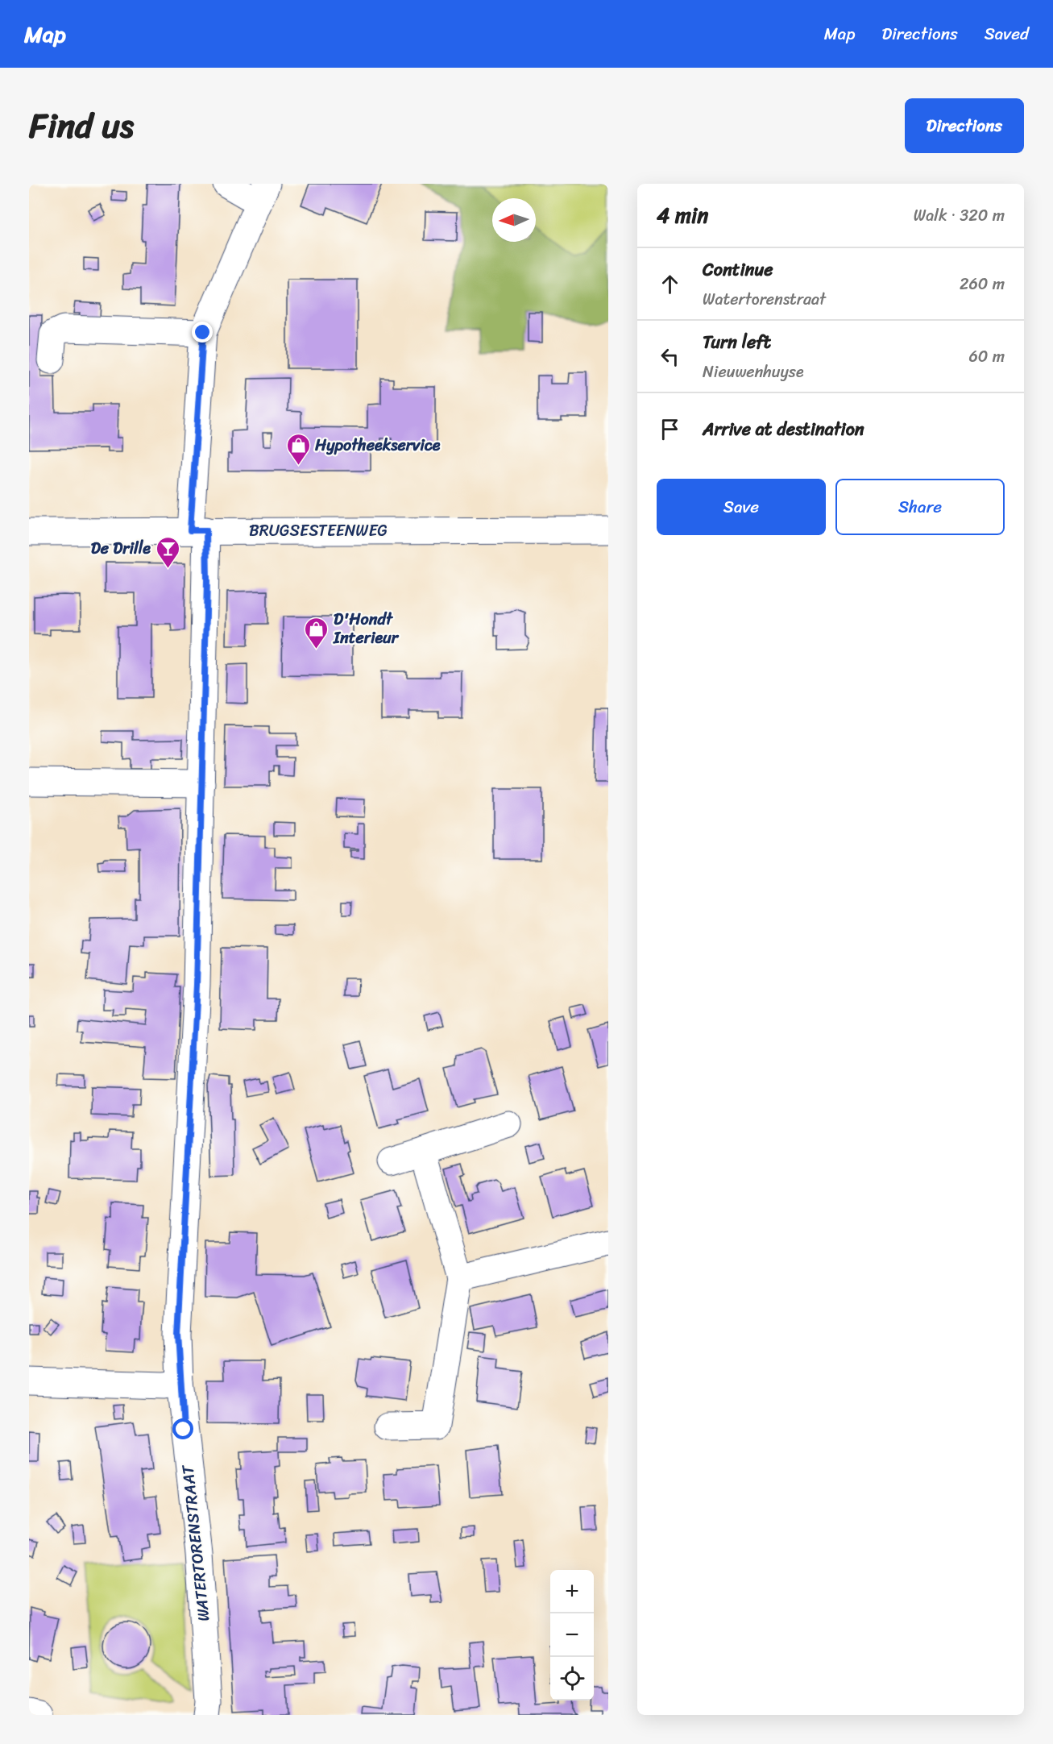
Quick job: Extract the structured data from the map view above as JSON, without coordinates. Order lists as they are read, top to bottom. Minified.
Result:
{"streets":{"street":["BRUGSESTEENWEG","WATERTORENSTRAAT"]},"crossings":[["BRUGSESTEENWEG","WATERTORENSTRAAT"]],"places":{"shop":["Hypotheekservice","D'Hondt Interieur"],"bar":["De Drille"]},"north":"left","page":{"header":"Map","nav":["Map","Directions","Saved"],"title":"Find us","buttons":["Directions",["Save","Share"]],"heading":["4 min","Walk · 320 m"],"list":[["Continue","Watertorenstraat","260 m"],["Turn left","Nieuwenhuyse","60 m"],"Arrive at destination"],"map_buttons":["+","−"]}}
